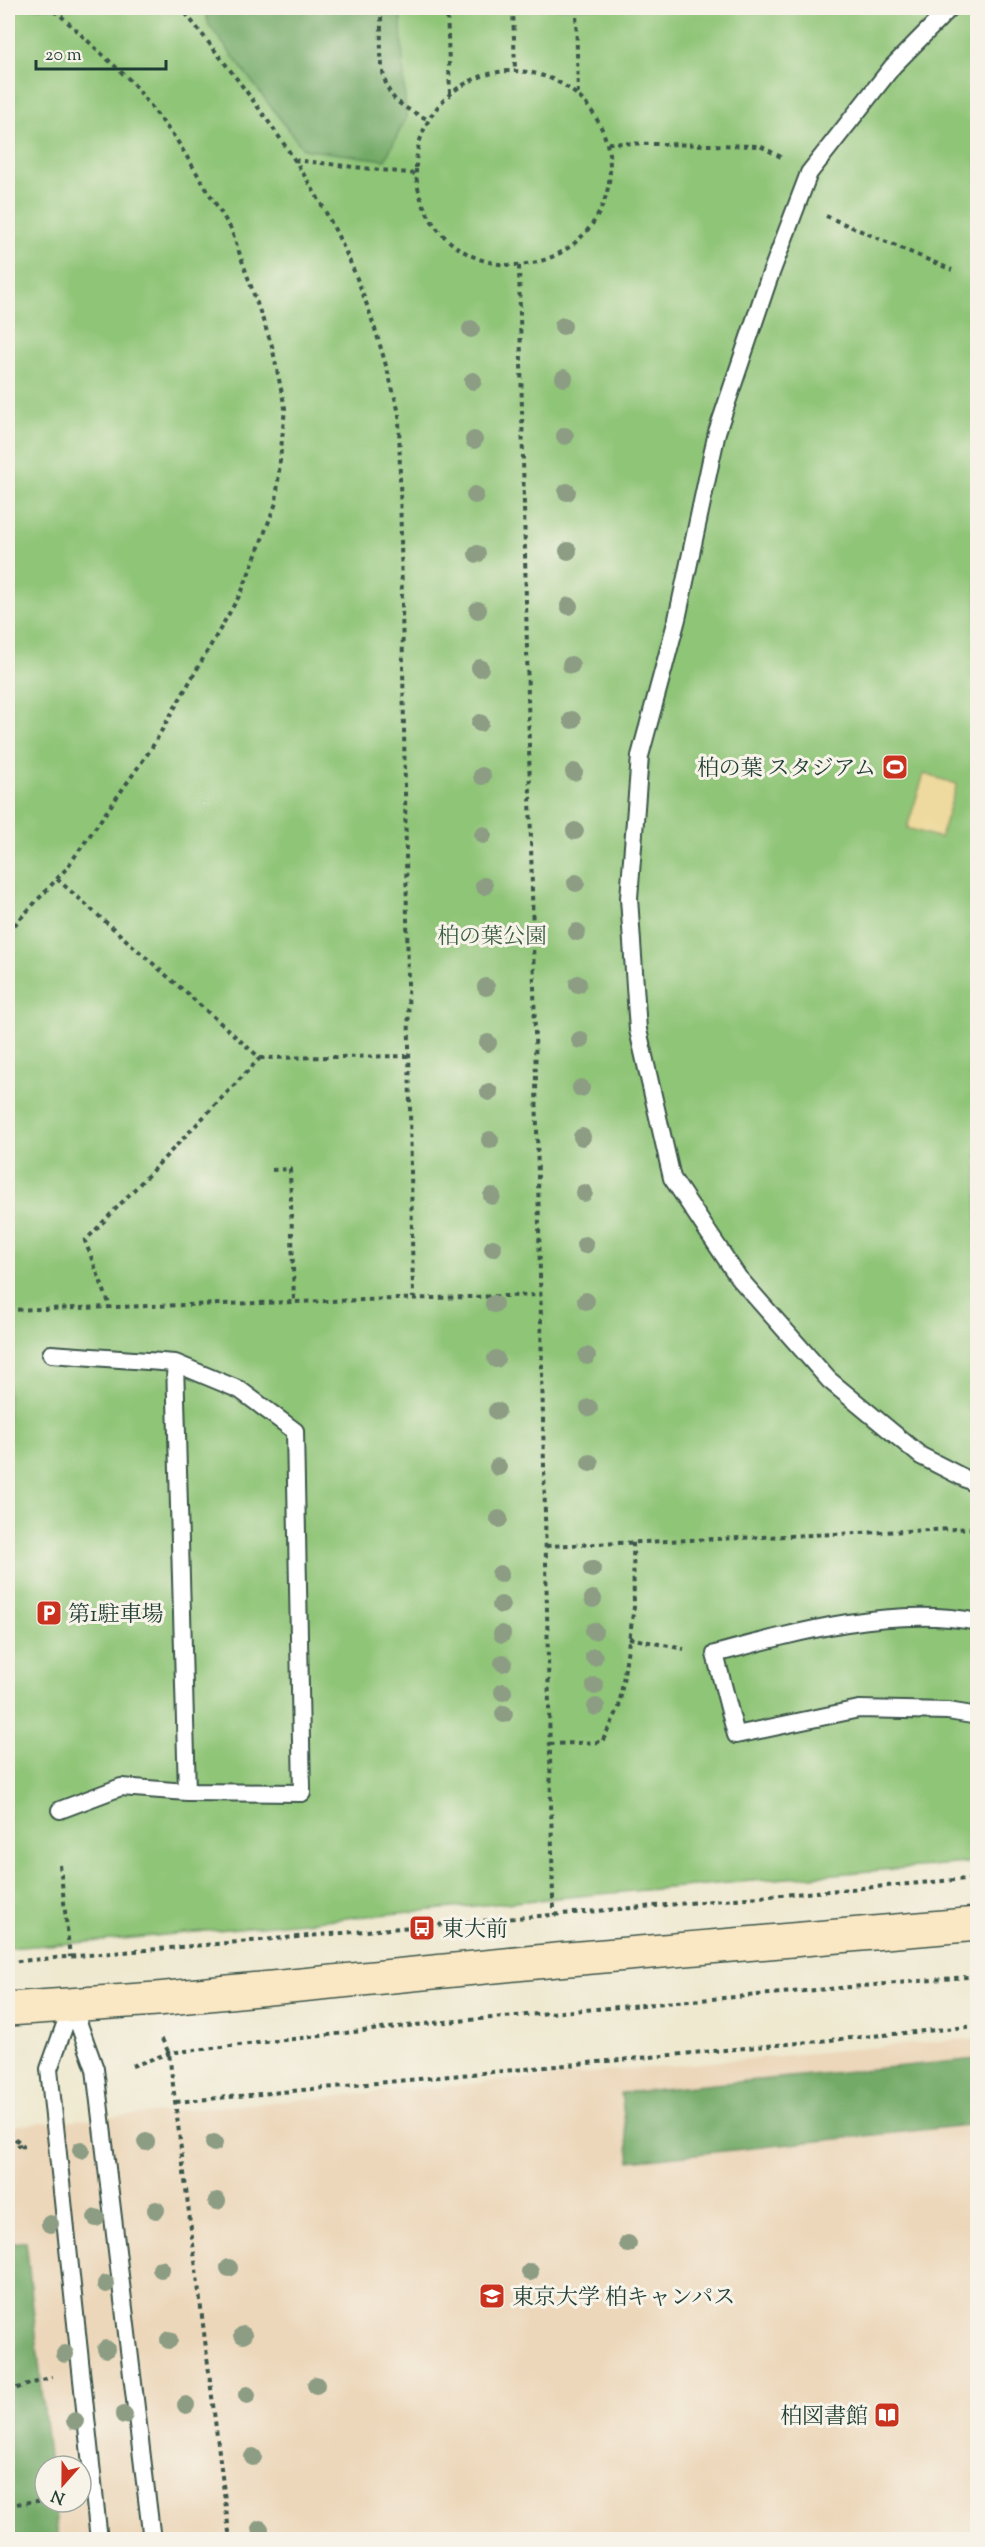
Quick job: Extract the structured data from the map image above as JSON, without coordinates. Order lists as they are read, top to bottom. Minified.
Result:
{"parks":["柏の葉公園"],"places":{"sports":["柏の葉 スタジアム"],"parking":["第1駐車場"],"bus stop":["東大前"],"school or university":["東京大学 柏キャンパス"],"library":["柏図書館"]},"scale_bar":"20 m","north":"bottom"}
